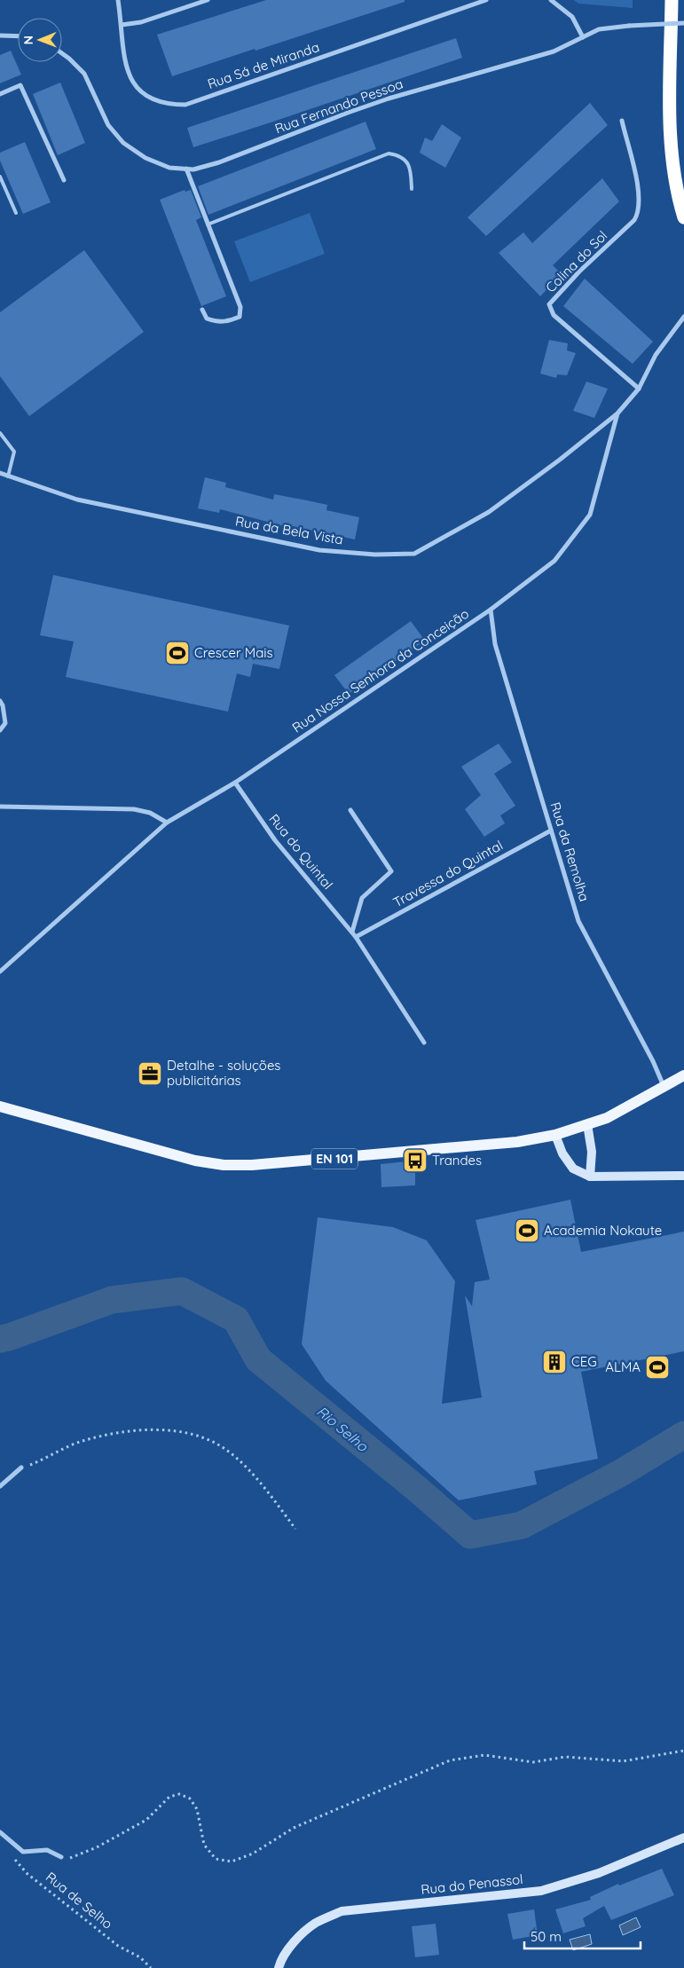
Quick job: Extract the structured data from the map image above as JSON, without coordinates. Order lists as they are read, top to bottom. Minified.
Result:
{"streets":{"main road":["EN 101"],"street":["Rua Sá de Miranda","Rua Fernando Pessoa","Colina do Sol","Rua da Bela Vista","Rua Nossa Senhora da Conceição","Rua do Quintal","Rua da Remolha","Travessa do Quintal","Rua do Penassol","Rua de Selho"]},"crossings":[["Colina do Sol","Rua Nossa Senhora da Conceição"],["Rua da Bela Vista","Rua Nossa Senhora da Conceição"],["Rua Nossa Senhora da Conceição","Rua do Quintal"],["Rua Nossa Senhora da Conceição","Rua da Remolha"],["Rua do Quintal","Travessa do Quintal"],["Rua da Remolha","Travessa do Quintal"],["Rua da Remolha","EN 101"]],"water":["Rio Selho"],"places":{"sports":["Crescer Mais","Academia Nokaute","ALMA"],"office":["Detalhe - soluções publicitárias"],"bus stop":["Trandes"],"building":["CEG"]},"scale_bar":"50 m","north":"left"}
